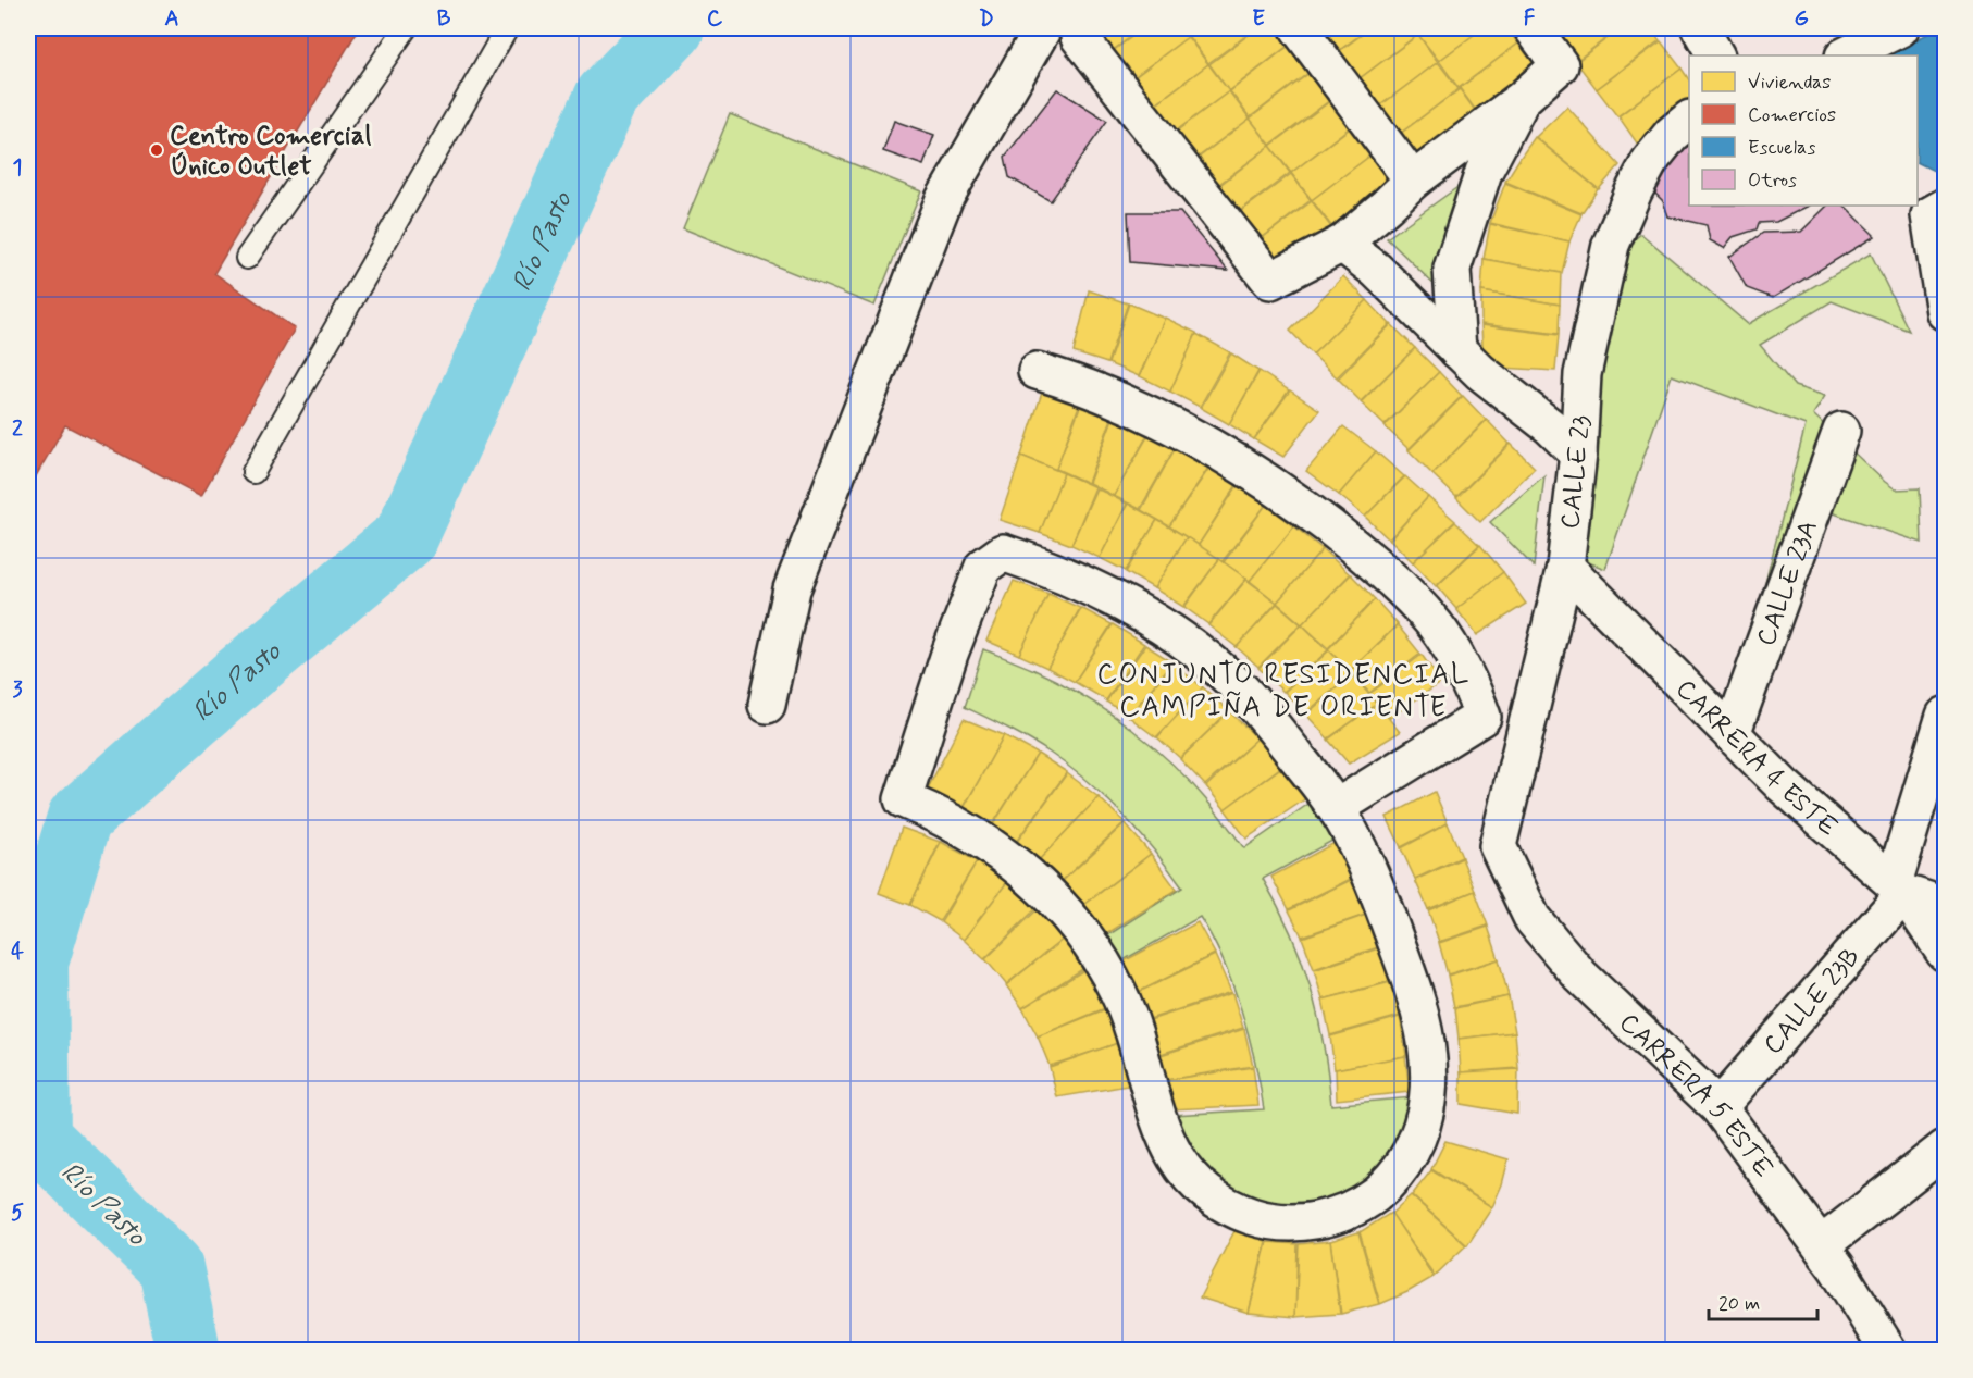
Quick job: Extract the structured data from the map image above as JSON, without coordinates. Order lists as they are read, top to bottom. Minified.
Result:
{"streets":{"street":["CALLE 23","CALLE 23A","CARRERA 4 ESTE","CALLE 23B","CARRERA 5 ESTE"]},"crossings":[["CALLE 23","CARRERA 4 ESTE"],["CALLE 23","CARRERA 5 ESTE"],["CALLE 23A","CARRERA 4 ESTE"],["CARRERA 4 ESTE","CALLE 23B"],["CALLE 23B","CARRERA 5 ESTE"]],"districts":["CONJUNTO RESIDENCIAL CAMPIÑA DE ORIENTE"],"water":["Río Pasto"],"places":["Centro Comercial Único Outlet"],"legend":["Viviendas","Comercios","Escuelas","Otros"],"scale_bar":"20 m","grid":{"columns":["A","B","C","D","E","F","G"],"rows":["1","2","3","4","5"]}}
